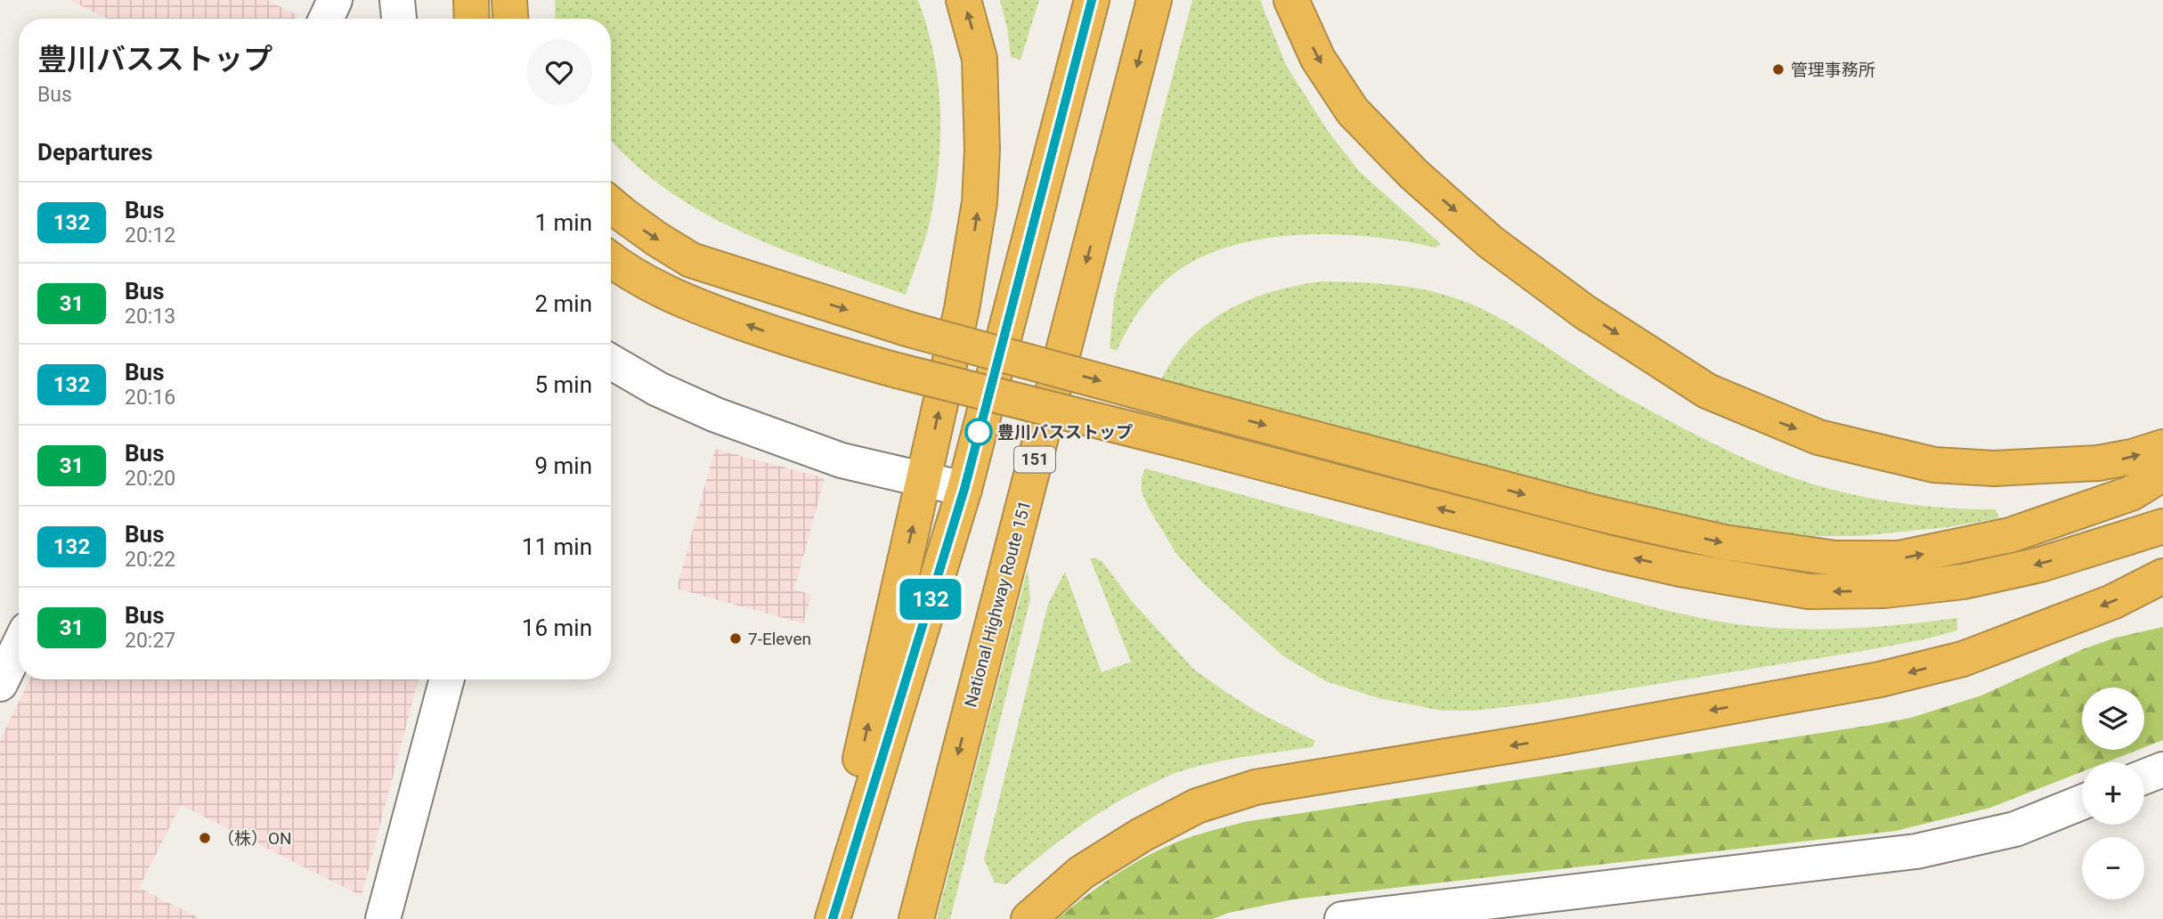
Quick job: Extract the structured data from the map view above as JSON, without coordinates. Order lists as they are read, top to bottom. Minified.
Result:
{"streets":{"highway":["151","National Highway Route 151"]},"places":["管理事務所","豊川バスストップ","7-Eleven","（株）ON"],"lines":["bus line 132"],"page":{"on_map":"132","heading":[["豊川バスストップ","Bus"],"Departures"],"list":[{"mark":"132","name":"Bus","note":"20:12","value":"1 min"},{"mark":"31","name":"Bus","note":"20:13","value":"2 min"},{"mark":"132","name":"Bus","note":"20:16","value":"5 min"},{"mark":"31","name":"Bus","note":"20:20","value":"9 min"},{"mark":"132","name":"Bus","note":"20:22","value":"11 min"},{"mark":"31","name":"Bus","note":"20:27","value":"16 min"}],"map_buttons":["+","−"]}}
